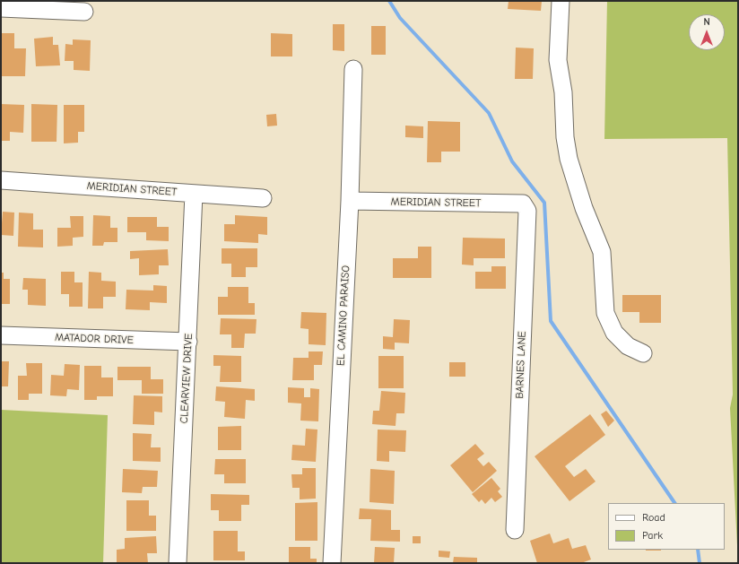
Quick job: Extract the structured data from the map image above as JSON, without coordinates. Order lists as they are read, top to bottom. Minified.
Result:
{"streets":{"street":["MERIDIAN STREET","EL CAMINO PARAISO","MATADOR DRIVE","BARNES LANE","CLEARVIEW DRIVE"]},"crossings":[["MERIDIAN STREET","EL CAMINO PARAISO"],["MERIDIAN STREET","BARNES LANE"],["MERIDIAN STREET","CLEARVIEW DRIVE"],["MATADOR DRIVE","CLEARVIEW DRIVE"]],"legend":["Road","Park"],"north":"top"}
